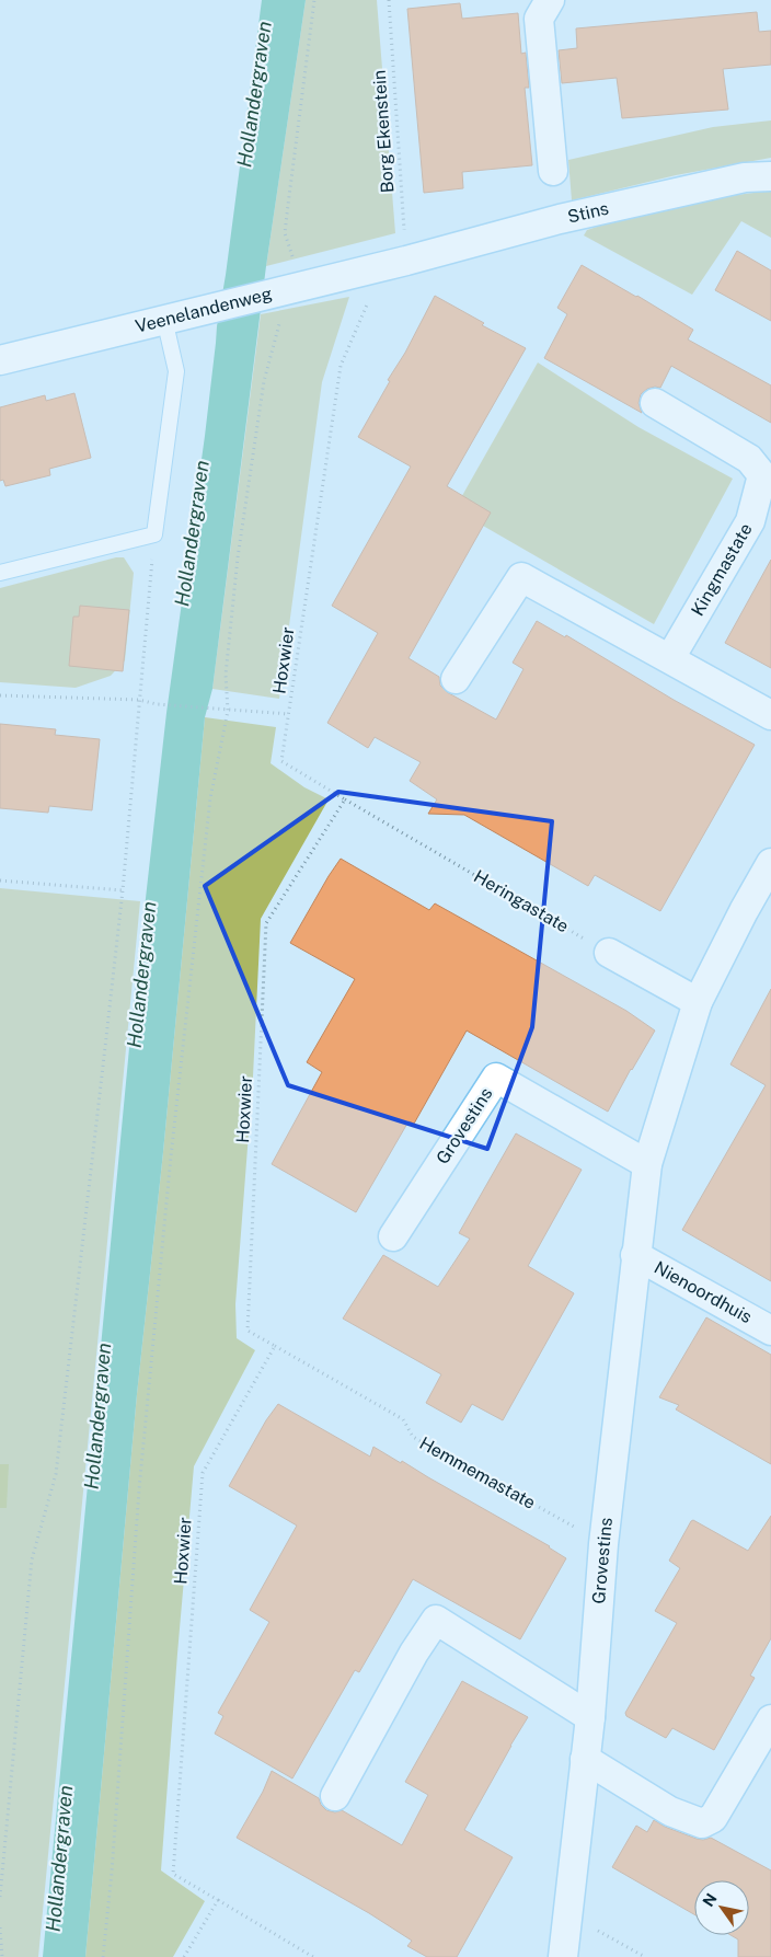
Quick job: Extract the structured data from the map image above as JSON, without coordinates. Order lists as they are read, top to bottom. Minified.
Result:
{"streets":{"street":["Stins","Veenelandenweg","Kingmastate","Grovestins","Nienoordhuis"],"path":["Borg Ekenstein","Hoxwier","Heringastate","Hemmemastate"]},"crossings":[["Borg Ekenstein","Stins"],["Borg Ekenstein","Veenelandenweg"],["Borg Ekenstein","Hoxwier"],["Stins","Veenelandenweg"],["Stins","Hoxwier"],["Veenelandenweg","Hoxwier"],["Hoxwier","Heringastate"],["Hoxwier","Hemmemastate"],["Grovestins","Nienoordhuis"],["Grovestins","Hemmemastate"]],"water":["Hollandergraven"],"north":"top left"}
